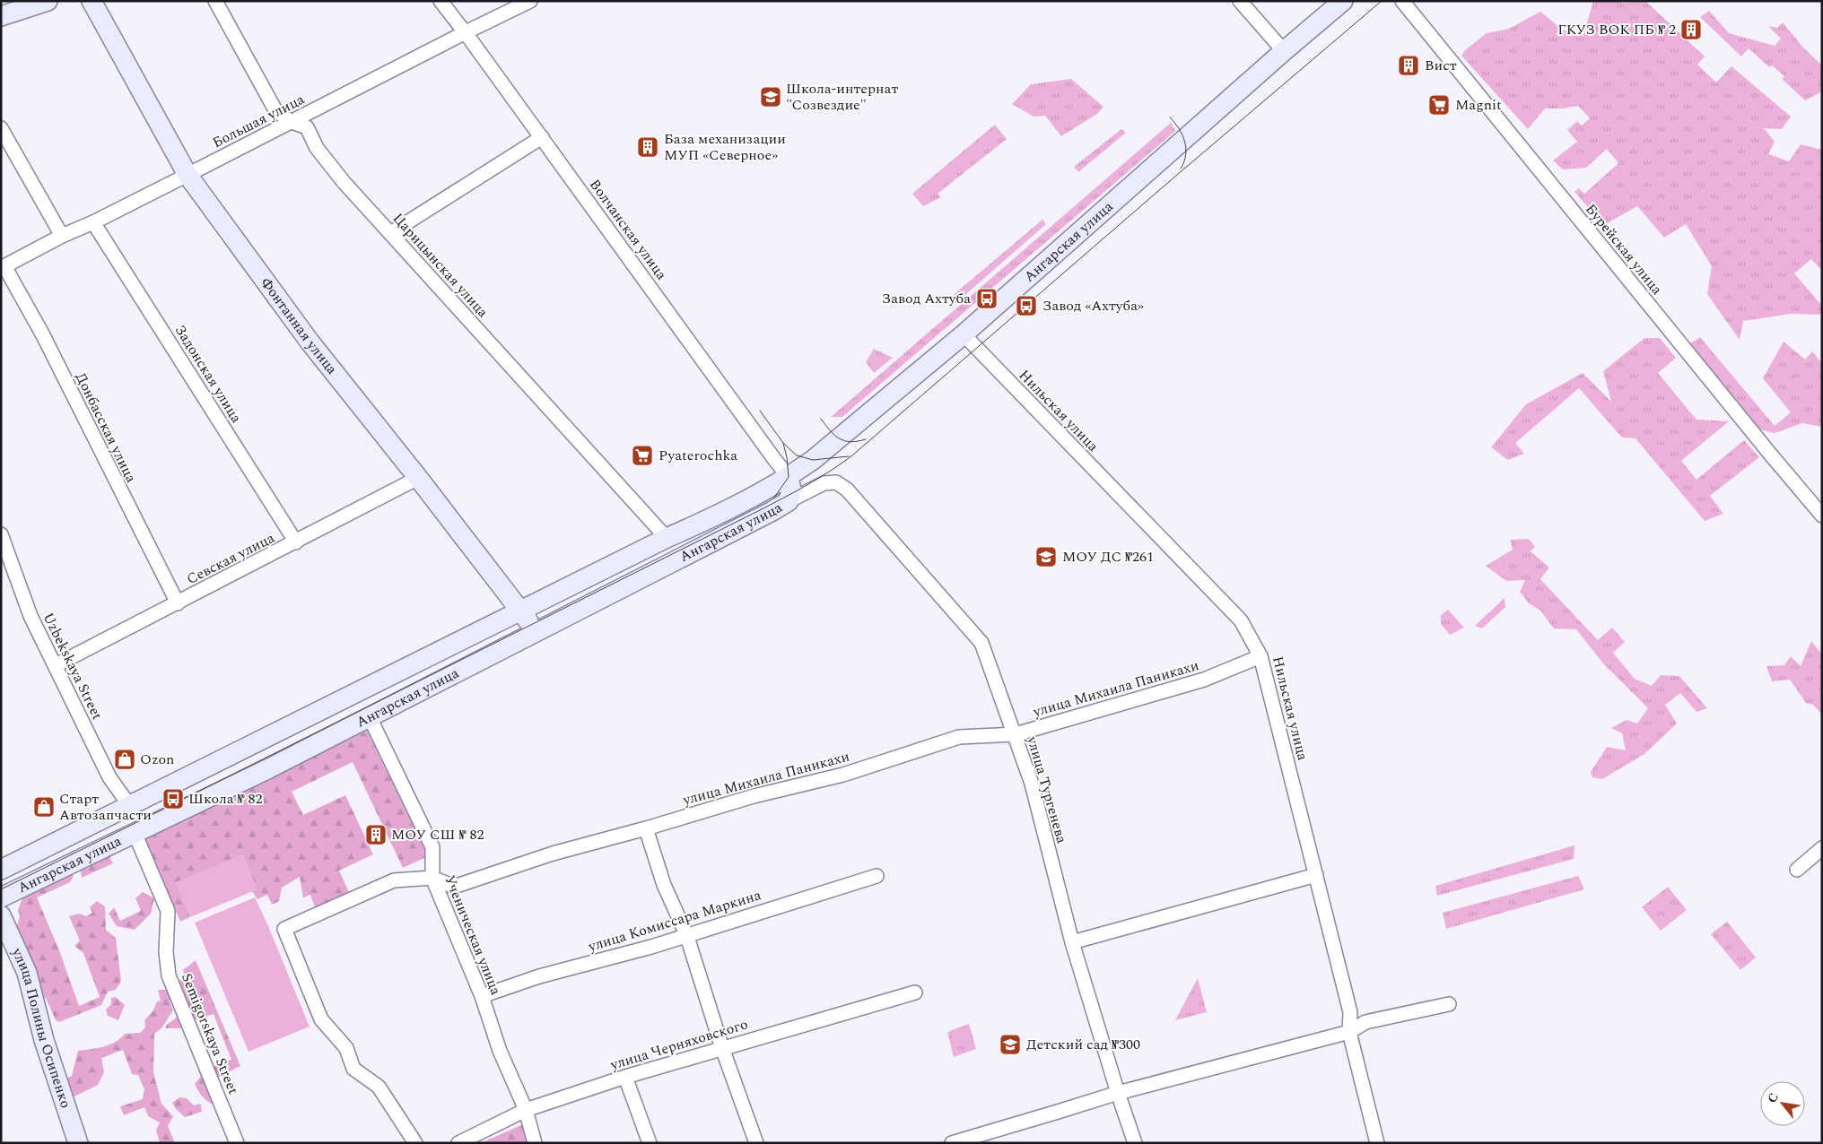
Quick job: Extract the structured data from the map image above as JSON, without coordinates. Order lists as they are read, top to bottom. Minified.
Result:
{"streets":{"main road":["Ангарская улица","Фонтанная улица","улица Полины Осипенко"],"street":["Большая улица","Волчанская улица","Бурейская улица","Царицынская улица","Задонская улица","Нильская улица","Донбасская улица","Севская улица","Uzbekskaya Street","улица Михаила Паникахи","улица Тургенева","улица Комиссара Маркина","Ученическая улица","Semigorskaya Street","улица Черняховского"]},"crossings":[["Большая улица","Волчанская улица"],["Большая улица","Царицынская улица"],["Большая улица","Фонтанная улица"],["Большая улица","Задонская улица"],["Большая улица","Донбасская улица"],["Волчанская улица","Ангарская улица"],["Волчанская улица","улица Тургенева"],["Ангарская улица","Царицынская улица"],["Ангарская улица","Фонтанная улица"],["Ангарская улица","Нильская улица"],["Ангарская улица","Uzbekskaya Street"],["Ангарская улица","улица Тургенева"],["Ангарская улица","Ученическая улица"],["Ангарская улица","Semigorskaya Street"],["Фонтанная улица","Севская улица"],["Задонская улица","Севская улица"],["Нильская улица","улица Михаила Паникахи"],["Донбасская улица","Севская улица"],["Севская улица","Uzbekskaya Street"],["улица Михаила Паникахи","улица Тургенева"],["улица Михаила Паникахи","Ученическая улица"],["улица Комиссара Маркина","Ученическая улица"],["Ученическая улица","улица Черняховского"]],"places":{"building":["ГКУЗ ВОК ПБ № 2","Вист","База механизации МУП «Северное»","МОУ СШ № 82"],"school or university":["Школа-интернат \"Созвездие\"","МОУ ДС №261","Детский сад №300"],"supermarket":["Magnit","Pyaterochka"],"bus stop":["Завод Ахтуба","Завод «Ахтуба»","Школа № 82"],"shop":["Ozon","Старт Автозапчасти"]},"north":"top left"}
